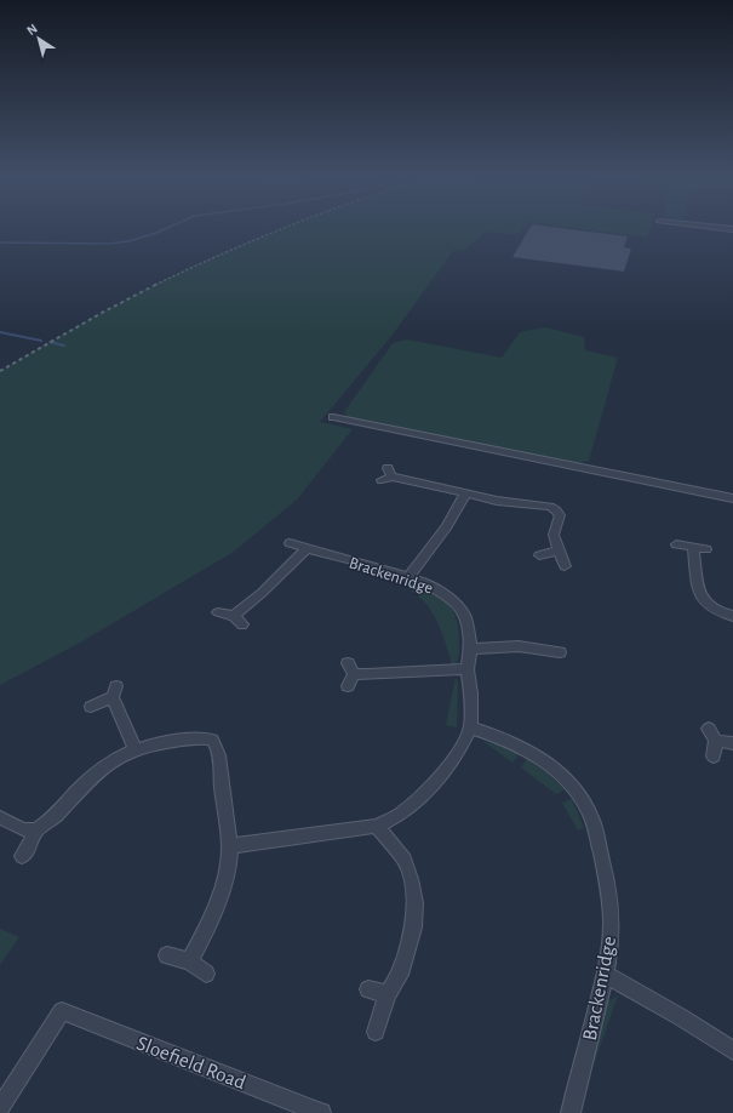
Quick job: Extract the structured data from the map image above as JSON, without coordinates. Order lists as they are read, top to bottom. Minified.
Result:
{"streets":{"street":["Brackenridge","Sloefield Road"]},"north":"top left"}
